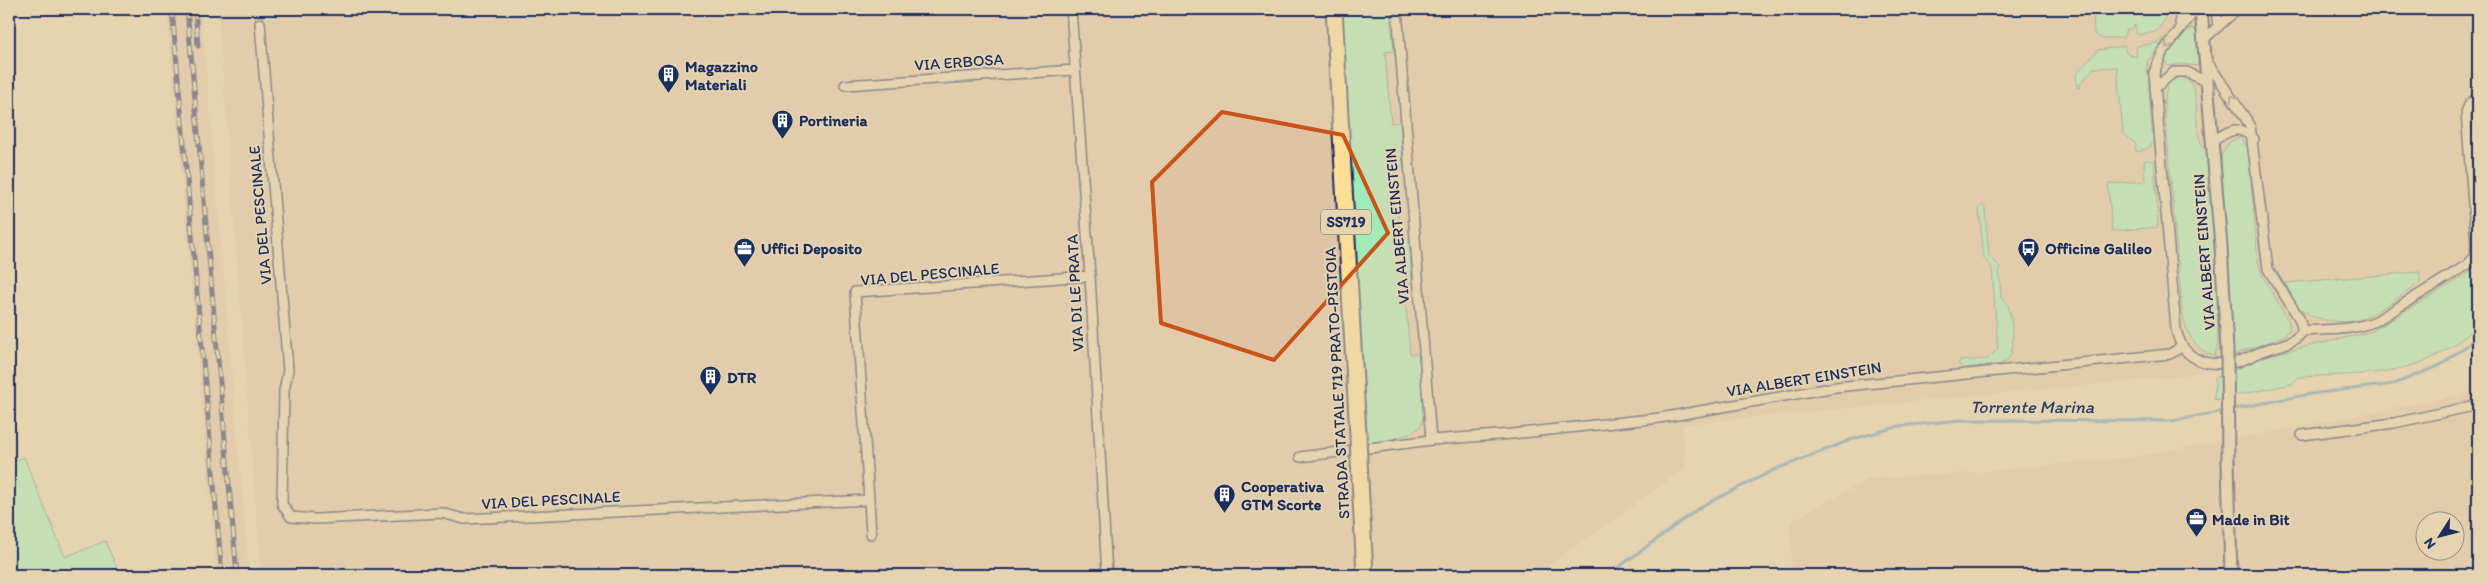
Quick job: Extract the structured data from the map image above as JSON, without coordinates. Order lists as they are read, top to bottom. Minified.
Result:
{"streets":{"highway":["SS719","STRADA STATALE 719 PRATO-PISTOIA"],"street":["VIA ERBOSA","VIA DEL PESCINALE","VIA ALBERT EINSTEIN","VIA DI LE PRATA"]},"crossings":[["VIA ERBOSA","VIA DI LE PRATA"],["VIA DEL PESCINALE","VIA DI LE PRATA"]],"water":["Torrente Marina"],"places":{"building":["Magazzino Materiali","Portineria","DTR","Cooperativa GTM Scorte"],"office":["Uffici Deposito","Made in Bit"],"bus stop":["Officine Galileo"]},"north":"bottom left"}
